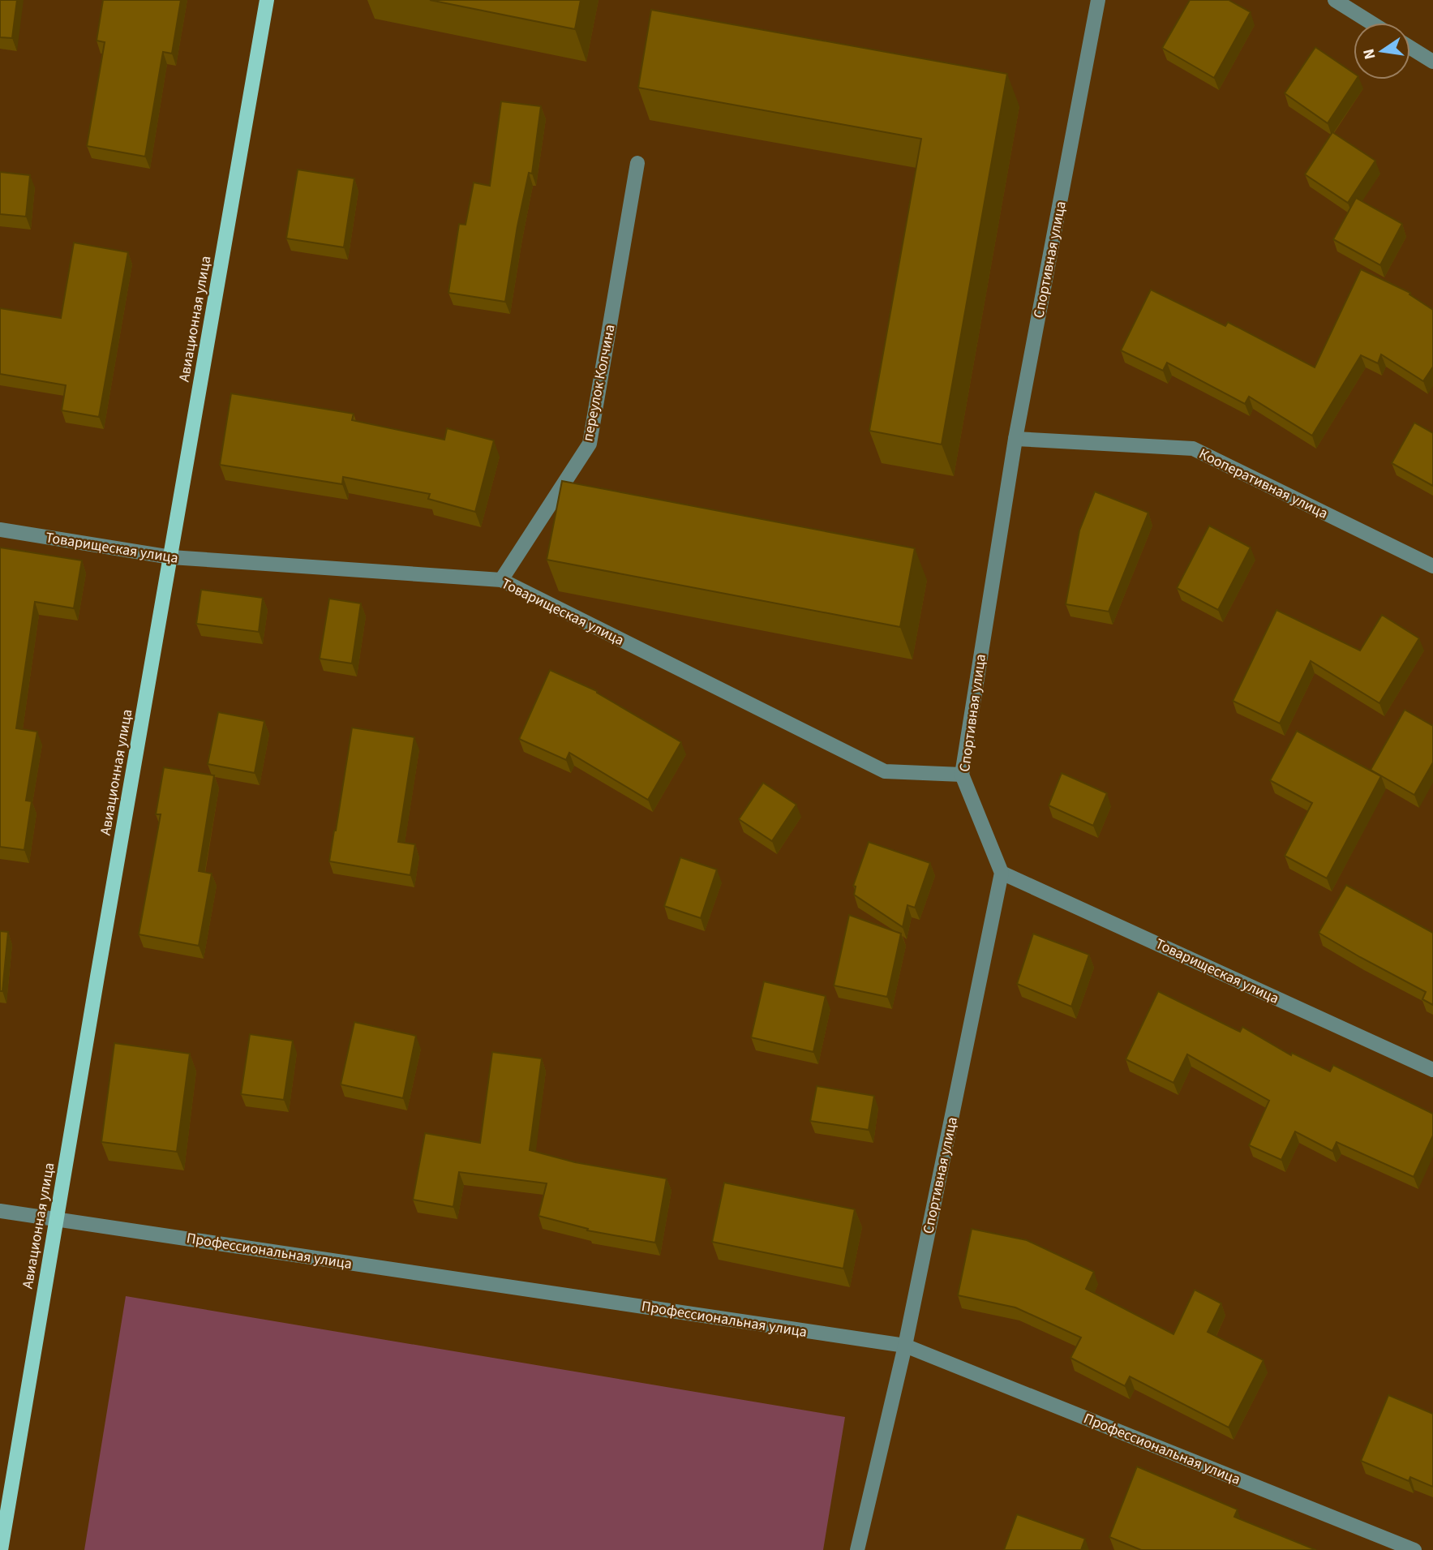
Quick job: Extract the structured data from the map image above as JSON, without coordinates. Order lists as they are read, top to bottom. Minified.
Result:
{"streets":{"main road":["Авиационная улица"],"street":["Спортивная улица","переулок Колчина","Кооперативная улица","Товарищеская улица","Профессиональная улица"]},"crossings":[["Спортивная улица","Кооперативная улица"],["Спортивная улица","Товарищеская улица"],["Спортивная улица","Профессиональная улица"],["Авиационная улица","Товарищеская улица"],["Авиационная улица","Профессиональная улица"],["переулок Колчина","Товарищеская улица"]],"north":"left"}
